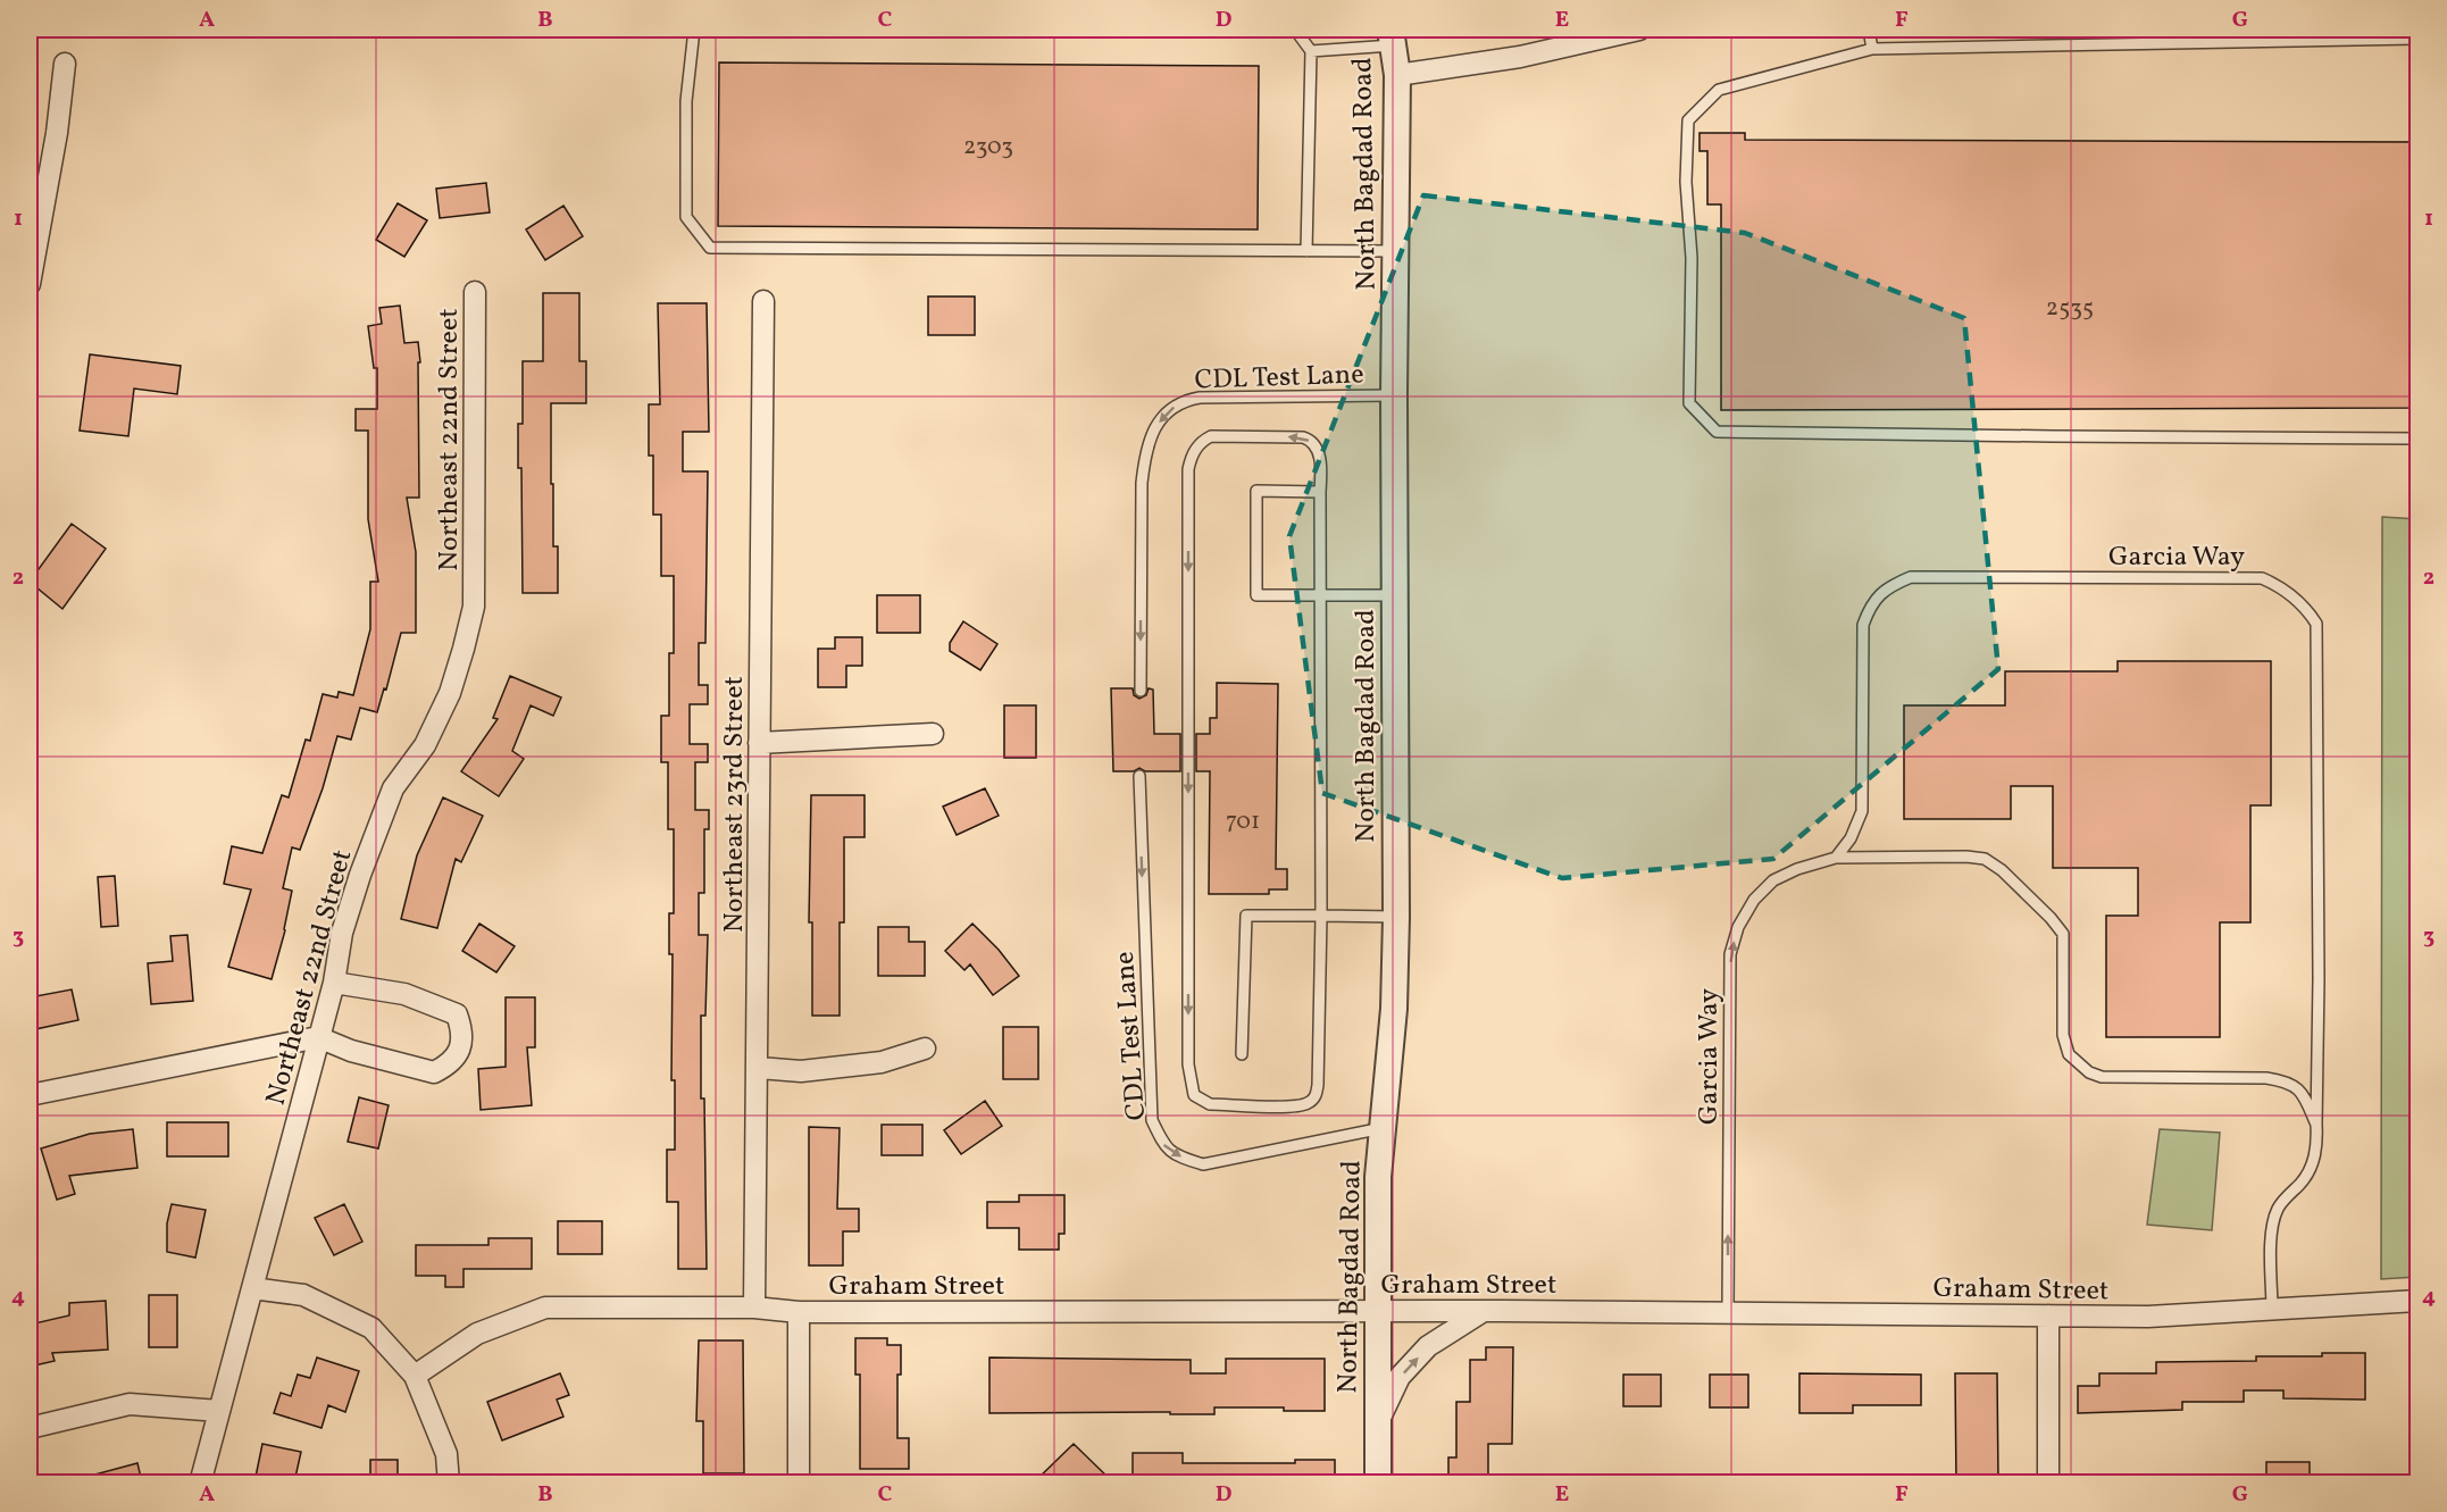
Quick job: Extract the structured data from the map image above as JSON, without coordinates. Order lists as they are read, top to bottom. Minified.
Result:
{"streets":{"street":["North Bagdad Road","Northeast 22nd Street","Northeast 23rd Street","Graham Street"],"lane":["CDL Test Lane","Garcia Way"]},"crossings":[["North Bagdad Road","CDL Test Lane"],["North Bagdad Road","Graham Street"],["Garcia Way","Graham Street"],["Northeast 23rd Street","Graham Street"]],"house_numbers":["2303","2535","701"],"grid":{"columns":["A","B","C","D","E","F","G"],"rows":["1","2","3","4"]}}
